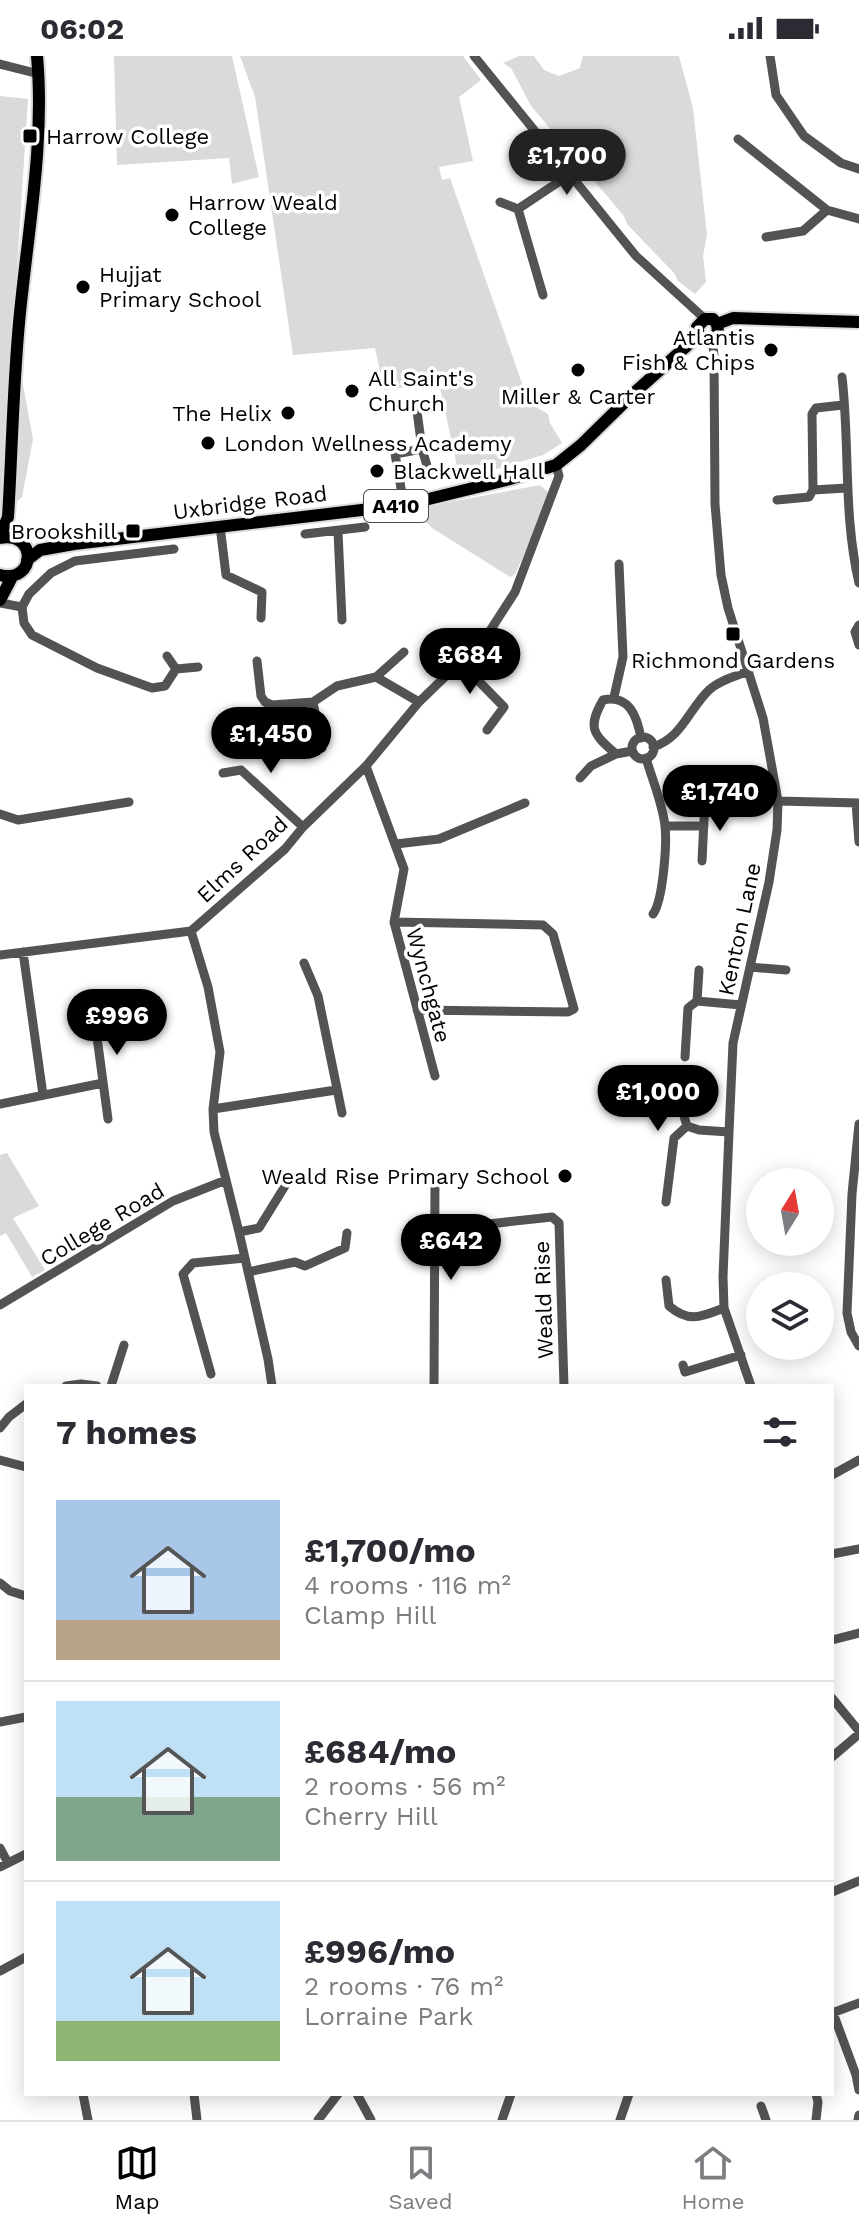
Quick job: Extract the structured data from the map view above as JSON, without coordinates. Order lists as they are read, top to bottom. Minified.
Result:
{"streets":{"main road":["Uxbridge Road","A410"],"street":["Elms Road","Kenton Lane","Wynchgate","College Road","Weald Rise"]},"crossings":[["Uxbridge Road","Elms Road"],["Uxbridge Road","Kenton Lane"],["Elms Road","Wynchgate"]],"places":{"transit":["Harrow College","Brookshill","Richmond Gardens"],"other":["Harrow Weald College","Hujjat Primary School","Atlantis Fish & Chips","Miller & Carter","All Saint's Church","The Helix","London Wellness Academy","Blackwell Hall","Weald Rise Primary School"]},"north":"top","page":{"status":"06:02","price":["£1,700","£684","£1,450","£1,740","£996","£1,000","£642"],"heading":"7 homes","list":[{"name":"£1,700/mo","note":"4 rooms · 116 m² · Clamp Hill"},{"name":"£684/mo","note":"2 rooms · 56 m² · Cherry Hill"},{"name":"£996/mo","note":"2 rooms · 76 m² · Lorraine Park"}],"tabs":["Map","Saved","Home"]}}
